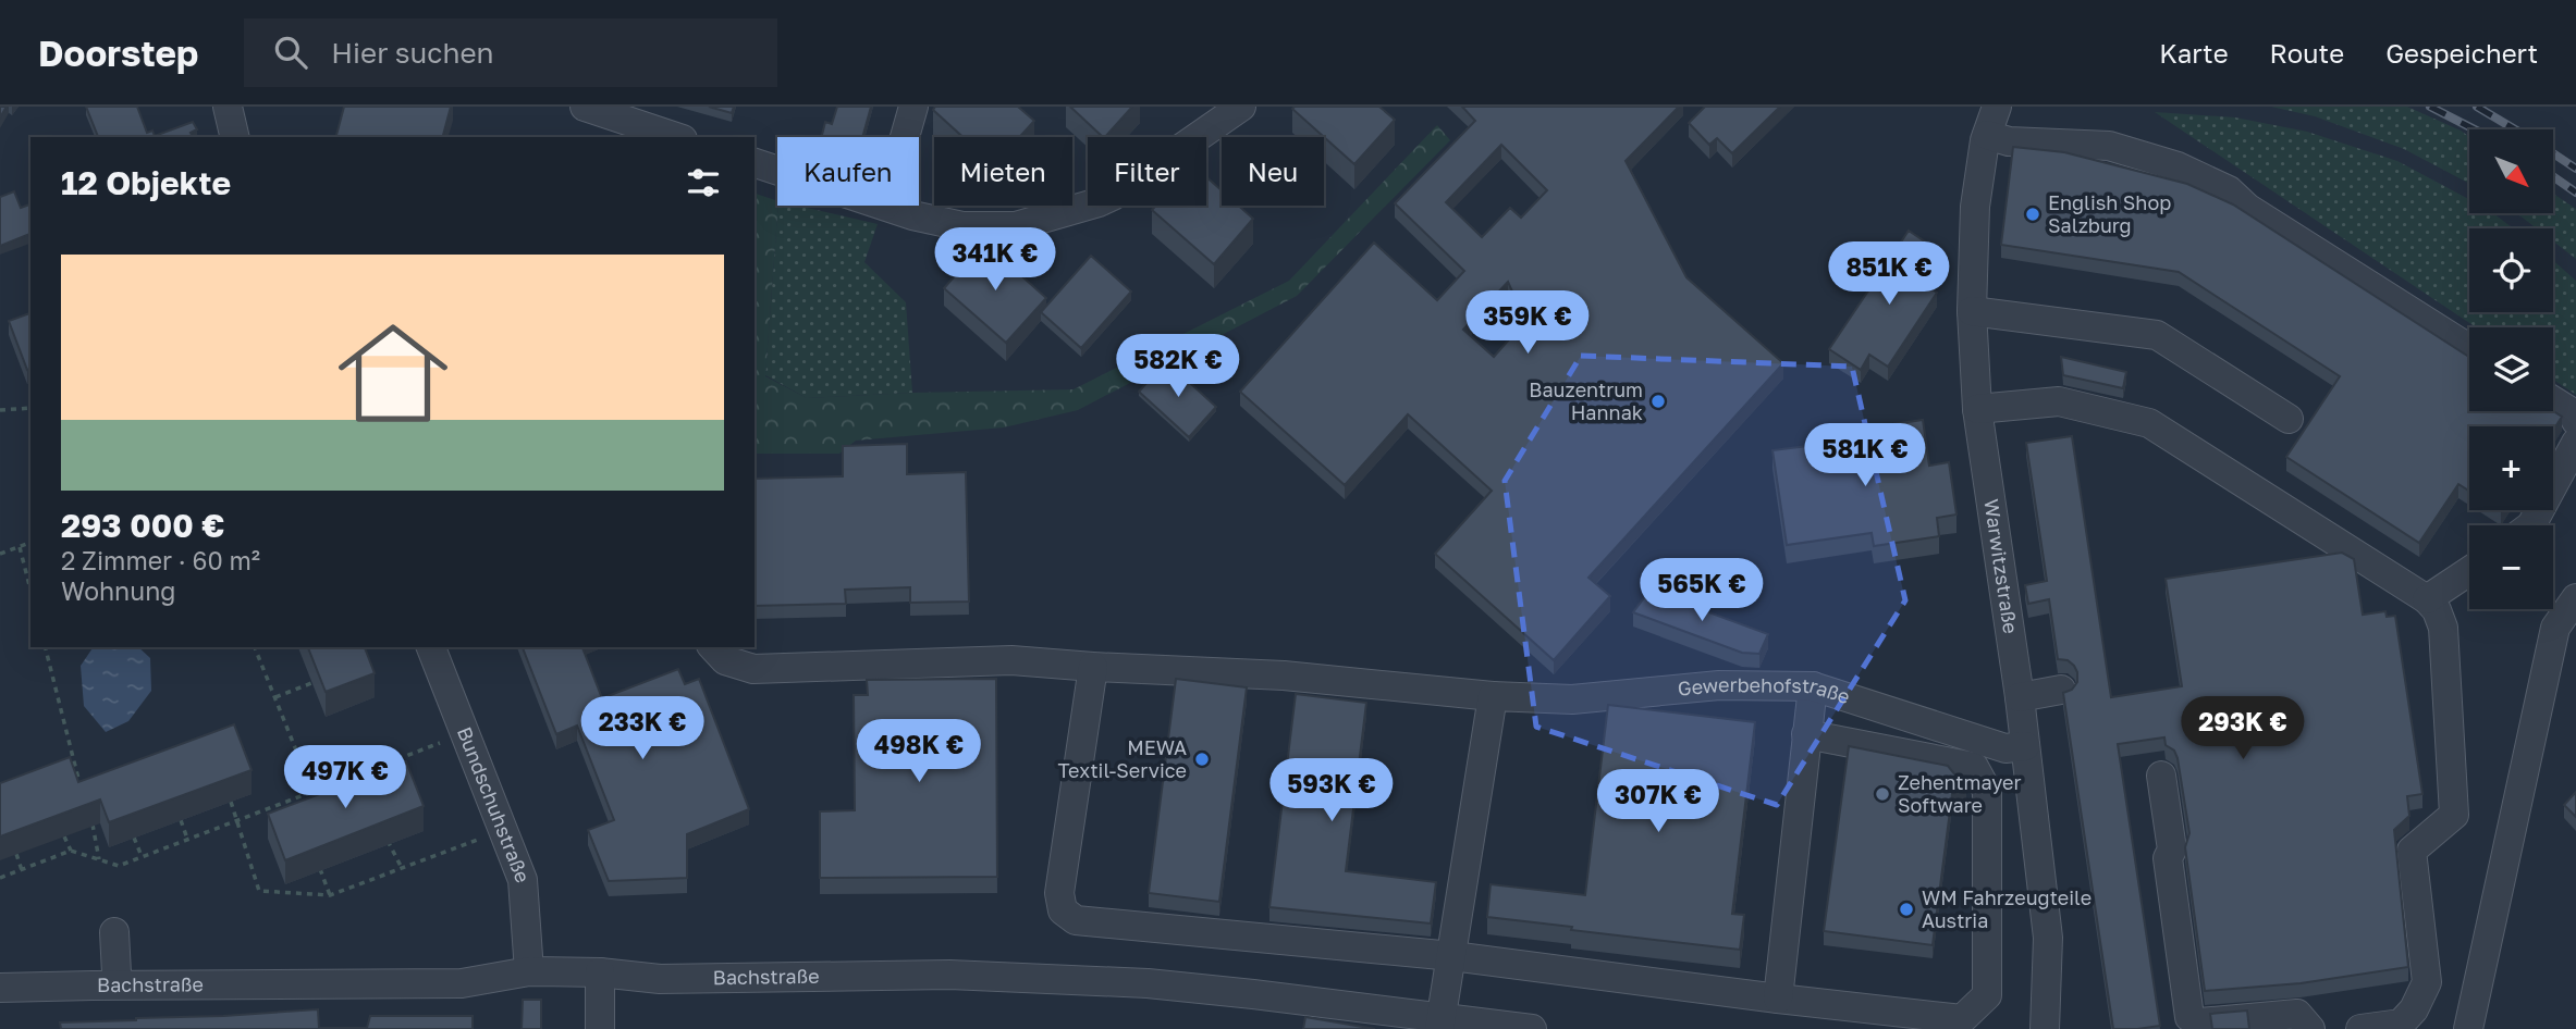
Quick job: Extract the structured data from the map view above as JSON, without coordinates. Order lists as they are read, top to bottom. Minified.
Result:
{"streets":{"street":["Warwitzstraße","Gewerbehofstraße","Bundschuhstraße","Bachstraße"]},"crossings":[["Warwitzstraße","Gewerbehofstraße"],["Bundschuhstraße","Bachstraße"]],"places":["English Shop Salzburg","Bauzentrum Hannak","MEWA Textil-Service","Zehentmayer Software","WM Fahrzeugteile Austria"],"north":"bottom right","page":{"header":"Doorstep","search":"Hier suchen","nav":["Karte","Route","Gespeichert"],"map_buttons":["+","−"],"chip":["Kaufen","Mieten","Filter","Neu"],"heading":"12 Objekte","price":["341K €","851K €","359K €","582K €","581K €","565K €","233K €","293K €","498K €","497K €","593K €","307K €"],"list":[{"name":"293 000 €","note":"2 Zimmer · 60 m² · Wohnung"}]}}
